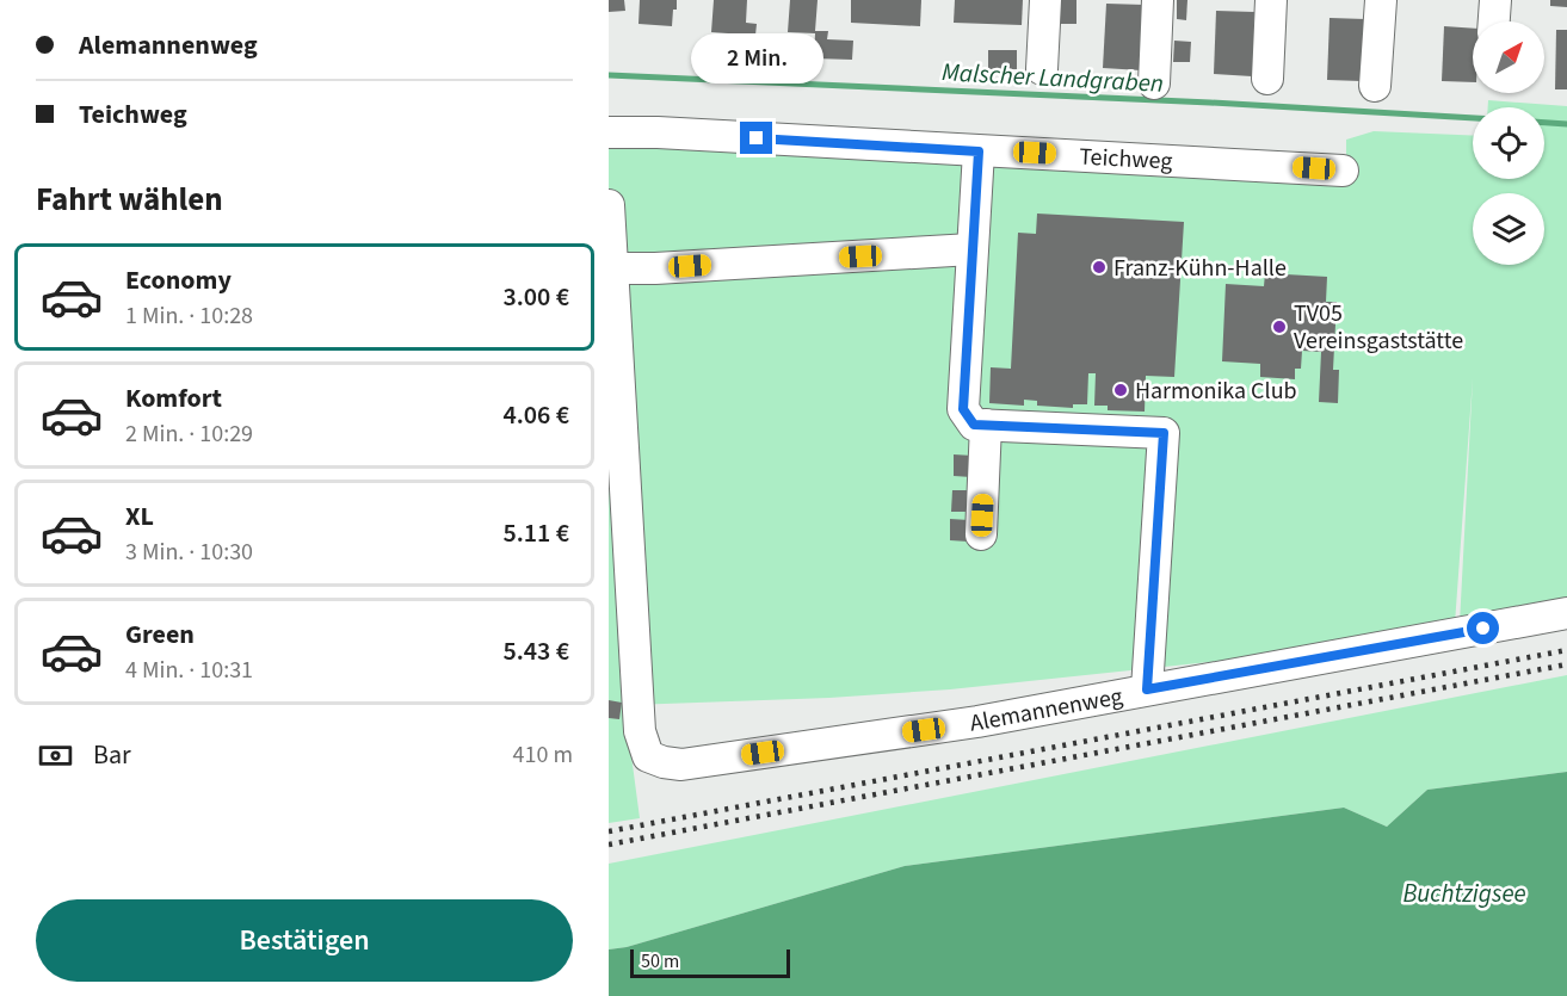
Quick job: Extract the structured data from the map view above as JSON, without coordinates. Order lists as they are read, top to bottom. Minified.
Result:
{"streets":{"street":["Teichweg","Alemannenweg"]},"water":["Malscher Landgraben","Buchtzigsee"],"places":["Franz-Kühn-Halle","TV05 Vereinsgaststätte","Harmonika Club"],"scale_bar":"50 m","north":"top right","page":{"banner":["Alemannenweg","Teichweg"],"bubble":"2 Min.","heading":"Fahrt wählen","list":[{"name":"Economy","note":"1 Min. · 10:28","value":"3.00 €"},{"name":"Komfort","note":"2 Min. · 10:29","value":"4.06 €"},{"name":"XL","note":"3 Min. · 10:30","value":"5.11 €"},{"name":"Green","note":"4 Min. · 10:31","value":"5.43 €"}],"pay":["Bar","410 m"],"buttons":"Bestätigen","scale":"50 m"}}
